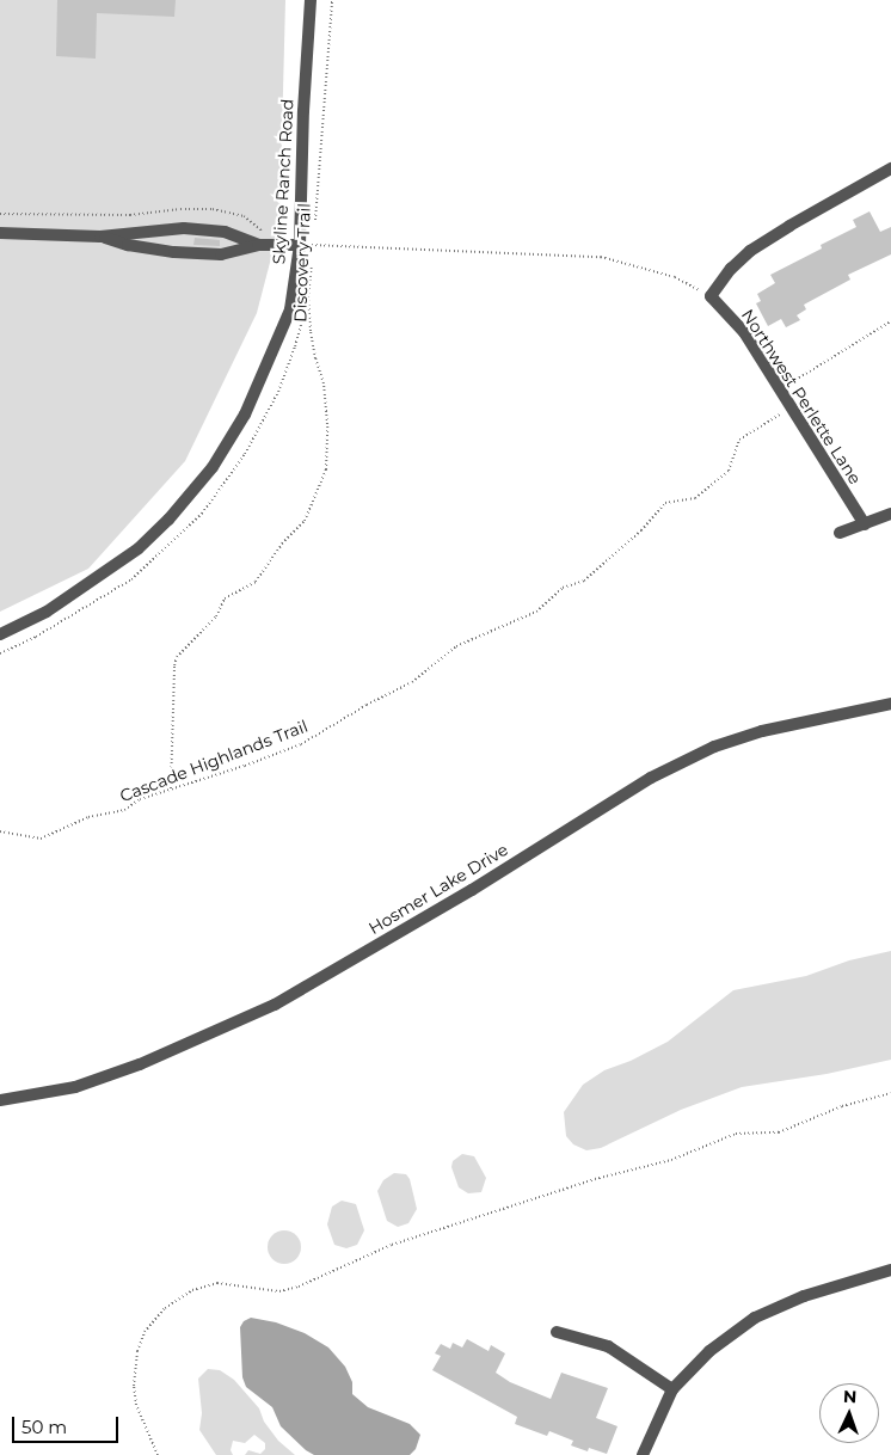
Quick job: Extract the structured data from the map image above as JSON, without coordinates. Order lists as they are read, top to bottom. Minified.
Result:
{"streets":{"street":["Skyline Ranch Road","Northwest Perlette Lane","Hosmer Lake Drive"],"path":["Discovery Trail","Cascade Highlands Trail"]},"crossings":[["Discovery Trail","Cascade Highlands Trail"],["Northwest Perlette Lane","Cascade Highlands Trail"]],"scale_bar":"50 m","north":"top"}
